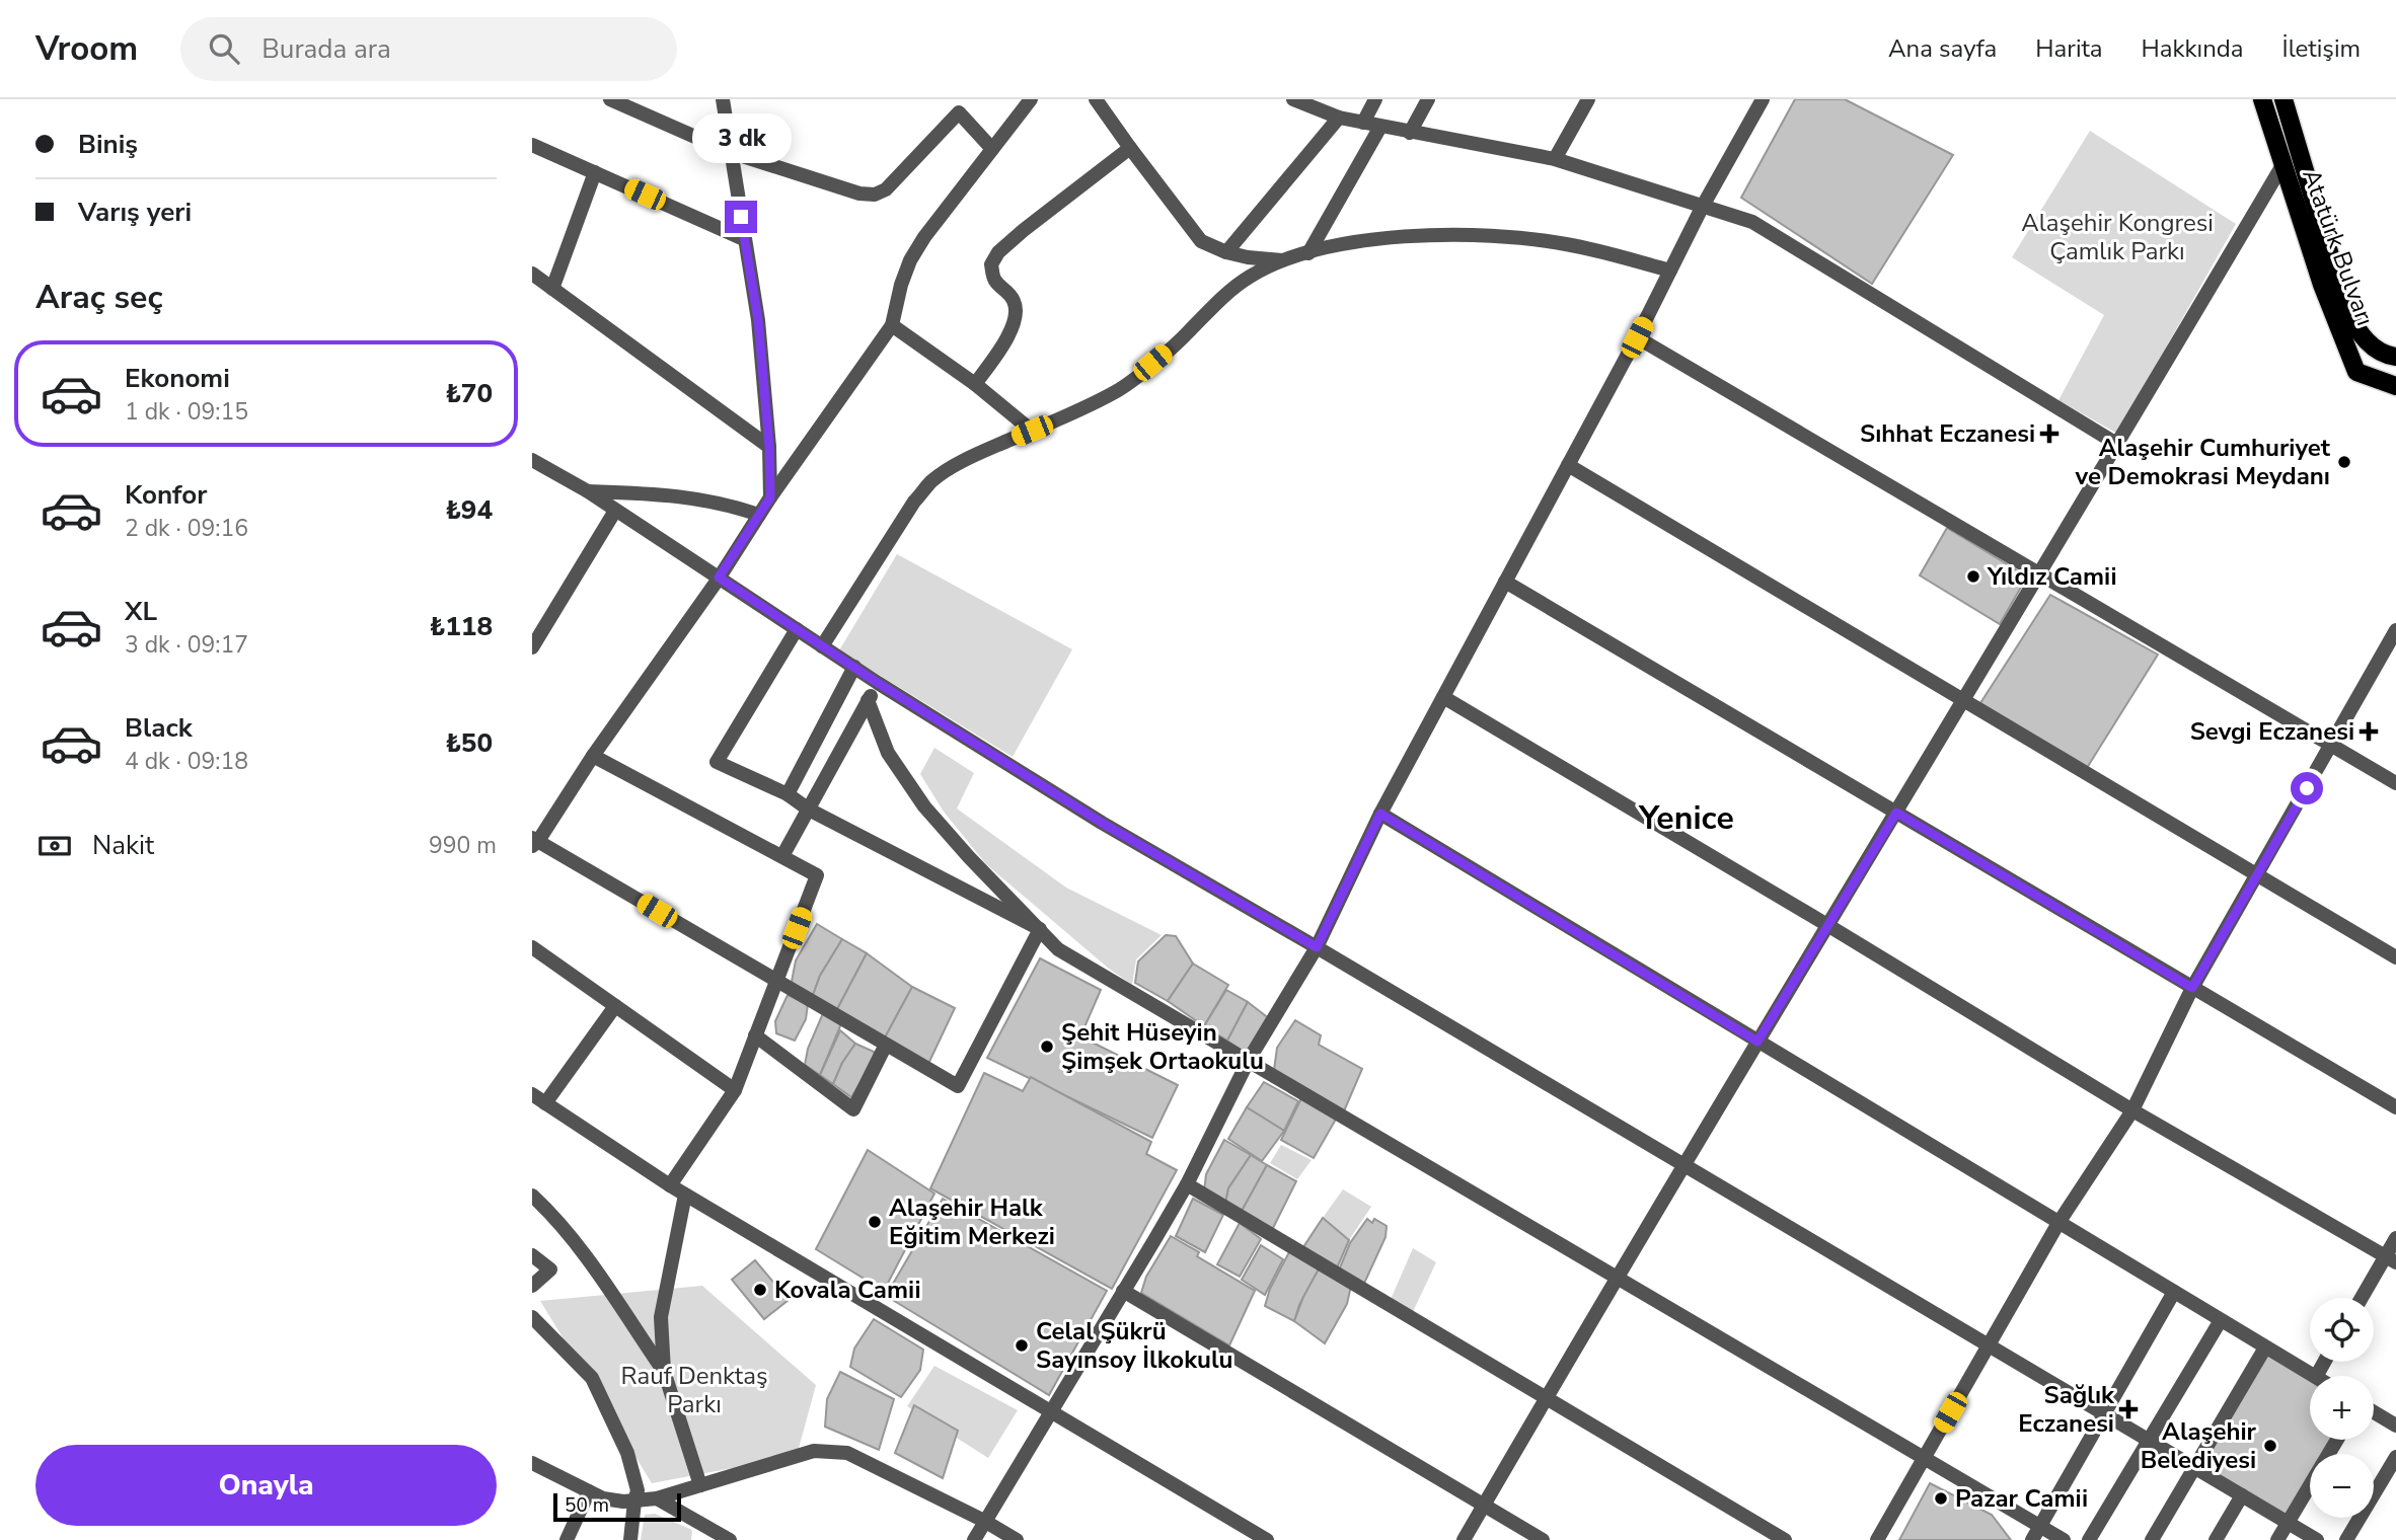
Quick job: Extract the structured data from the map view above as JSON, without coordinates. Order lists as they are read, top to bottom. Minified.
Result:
{"streets":{"main road":["Atatürk Bulvarı"]},"districts":["Yenice"],"parks":["Alaşehir Kongresi Çamlık Parkı","Rauf Denktaş Parkı"],"places":{"health":["Sıhhat Eczanesi","Sevgi Eczanesi","Sağlık Eczanesi"],"other":["Alaşehir Cumhuriyet ve Demokrasi Meydanı","Yıldız Camii","Şehit Hüseyin Şimşek Ortaokulu","Alaşehir Halk Eğitim Merkezi","Kovala Camii","Celal Şükrü Sayınsoy İlkokulu","Alaşehir Belediyesi","Pazar Camii"]},"scale_bar":"50 m","page":{"header":"Vroom","search":"Burada ara","nav":["Ana sayfa","Harita","Hakkında","İletişim"],"banner":["Biniş","Varış yeri"],"bubble":"3 dk","heading":"Araç seç","list":[{"name":"Ekonomi","note":"1 dk · 09:15","value":"₺70"},{"name":"Konfor","note":"2 dk · 09:16","value":"₺94"},{"name":"XL","note":"3 dk · 09:17","value":"₺118"},{"name":"Black","note":"4 dk · 09:18","value":"₺50"}],"pay":["Nakit","990 m"],"map_buttons":["+","−"],"buttons":"Onayla","scale":"50 m"}}
